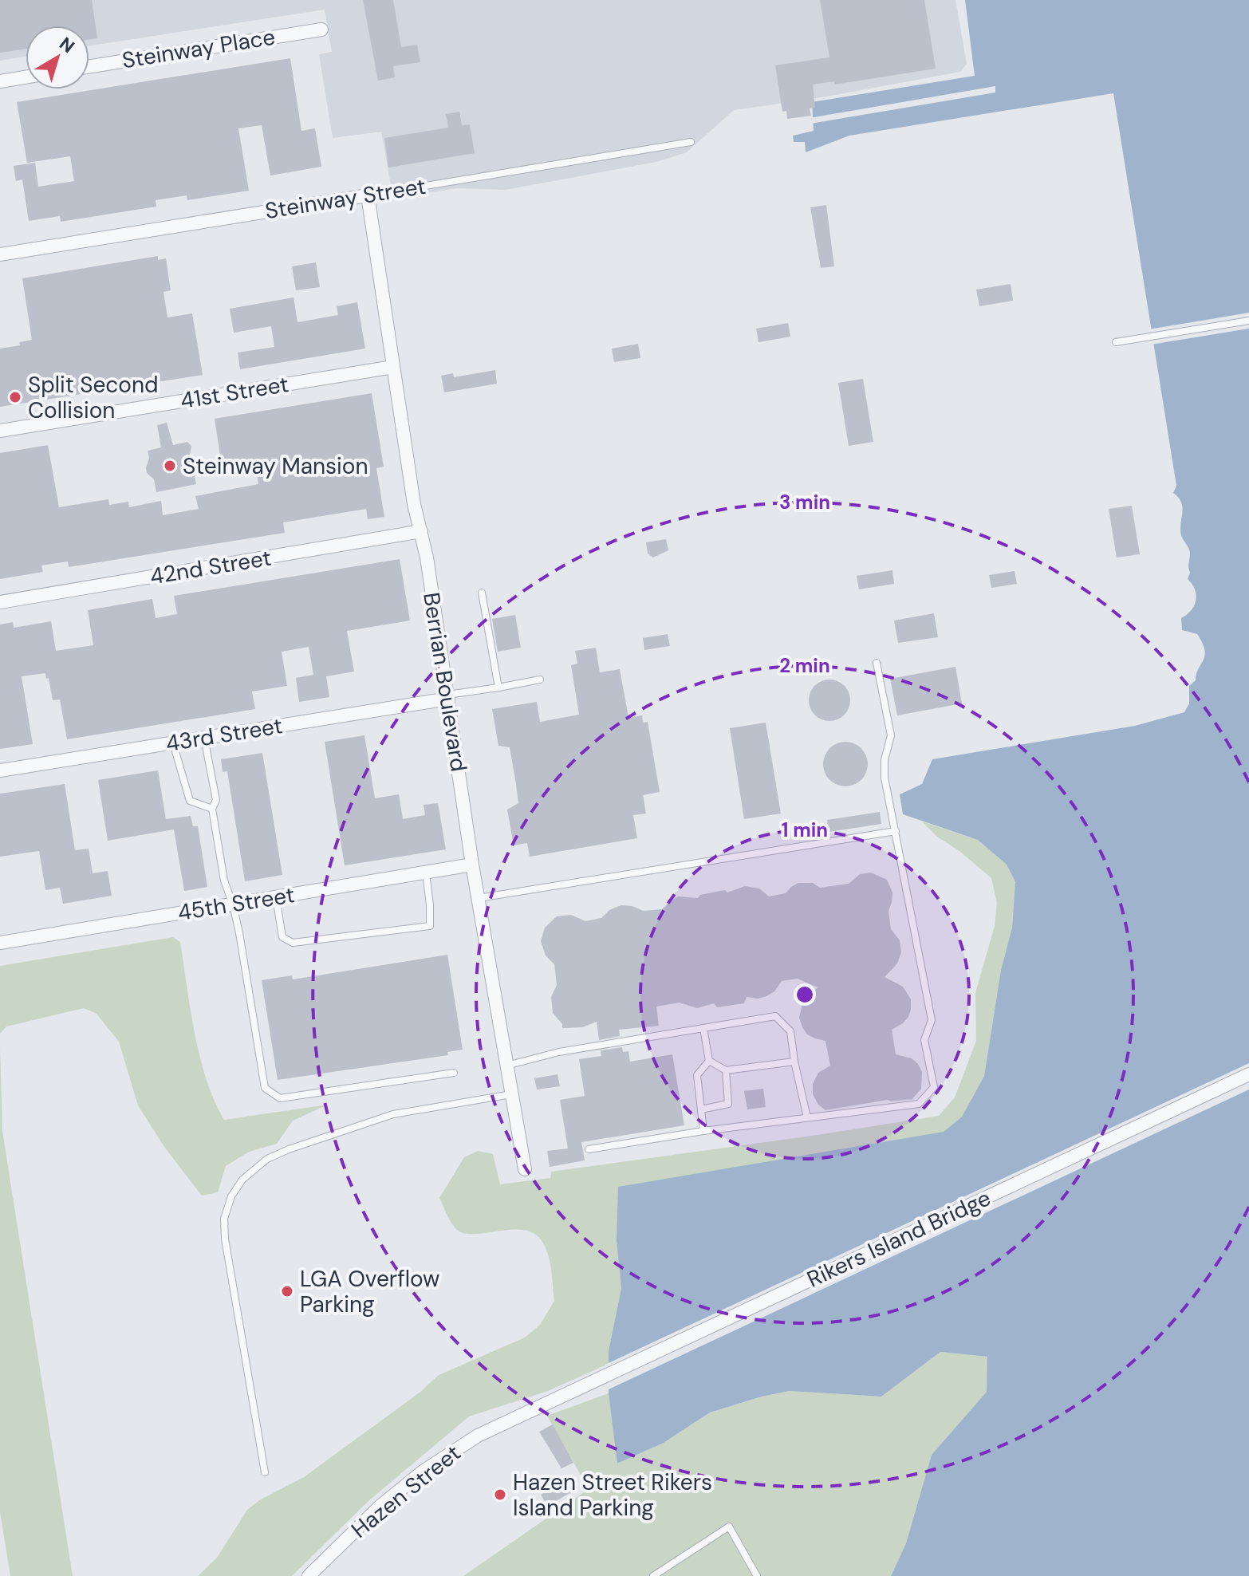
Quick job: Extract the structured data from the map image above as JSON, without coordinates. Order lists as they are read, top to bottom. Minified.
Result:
{"streets":{"street":["Steinway Place","Steinway Street","41st Street","42nd Street","Berrian Boulevard","43rd Street","45th Street","Rikers Island Bridge","Hazen Street"]},"crossings":[["Steinway Street","Berrian Boulevard"],["41st Street","Berrian Boulevard"],["42nd Street","Berrian Boulevard"],["Berrian Boulevard","43rd Street"],["Berrian Boulevard","45th Street"],["Rikers Island Bridge","Hazen Street"]],"places":["Split Second Collision","Steinway Mansion","LGA Overflow Parking","Hazen Street Rikers Island Parking"],"north":"top right","rings":["3 min","2 min","1 min"]}
